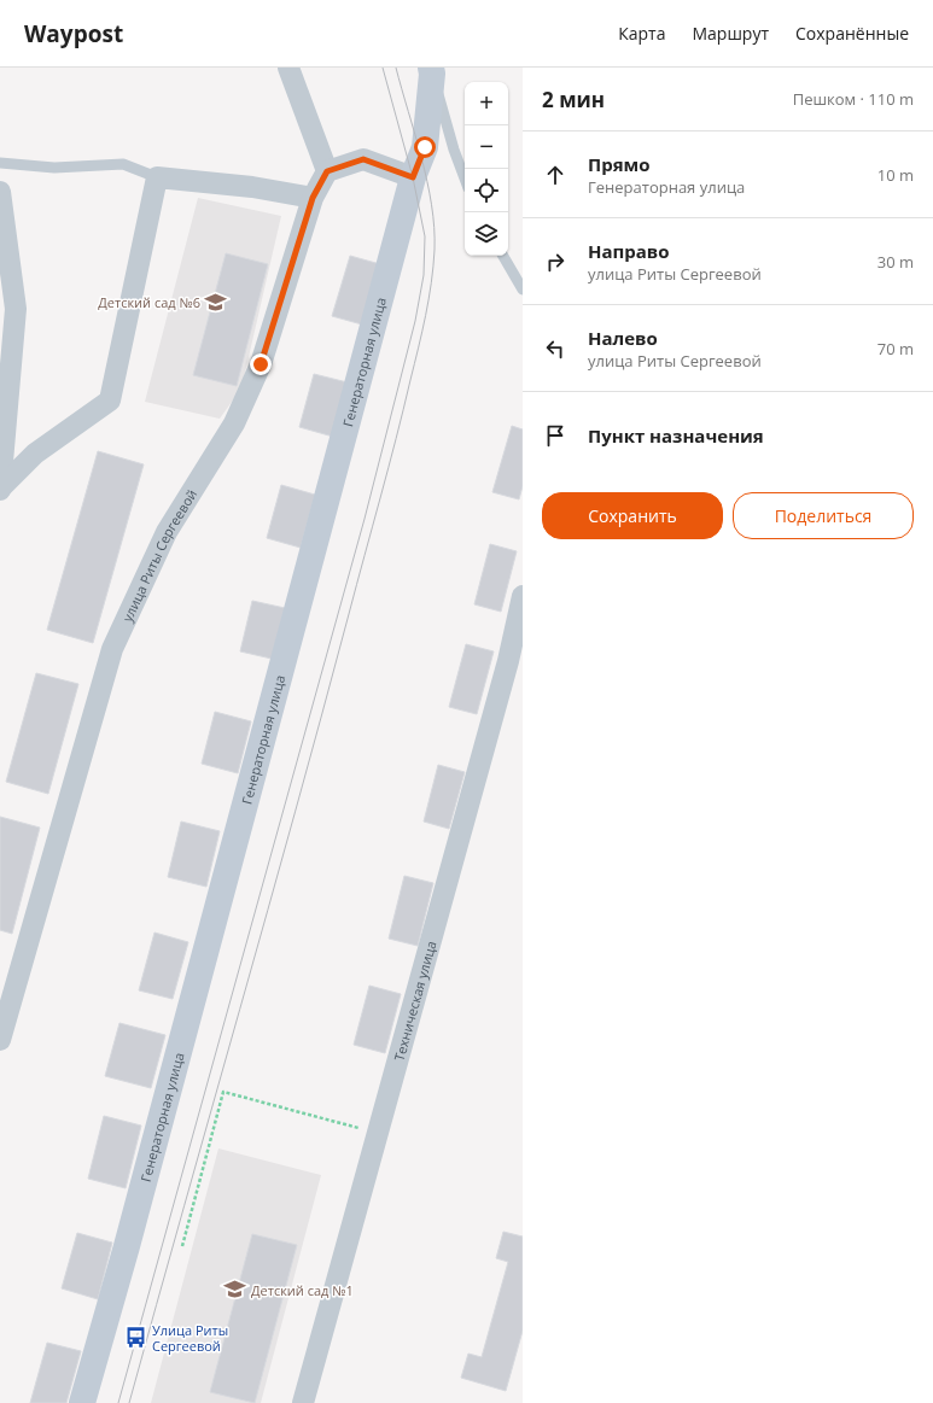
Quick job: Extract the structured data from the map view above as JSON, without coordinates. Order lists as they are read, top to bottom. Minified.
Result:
{"streets":{"main road":["Генераторная улица"],"street":["улица Риты Сергеевой","Техническая улица"]},"places":{"school or university":["Детский сад №6","Детский сад №1"],"bus stop":["Улица Риты Сергеевой"]},"page":{"header":"Waypost","nav":["Карта","Маршрут","Сохранённые"],"heading":["2 мин","Пешком · 110 m"],"map_buttons":["+","−"],"list":[["Прямо","Генераторная улица","10 m"],["Направо","улица Риты Сергеевой","30 m"],["Налево","улица Риты Сергеевой","70 m"],"Пункт назначения"],"buttons":["Сохранить","Поделиться"]}}
